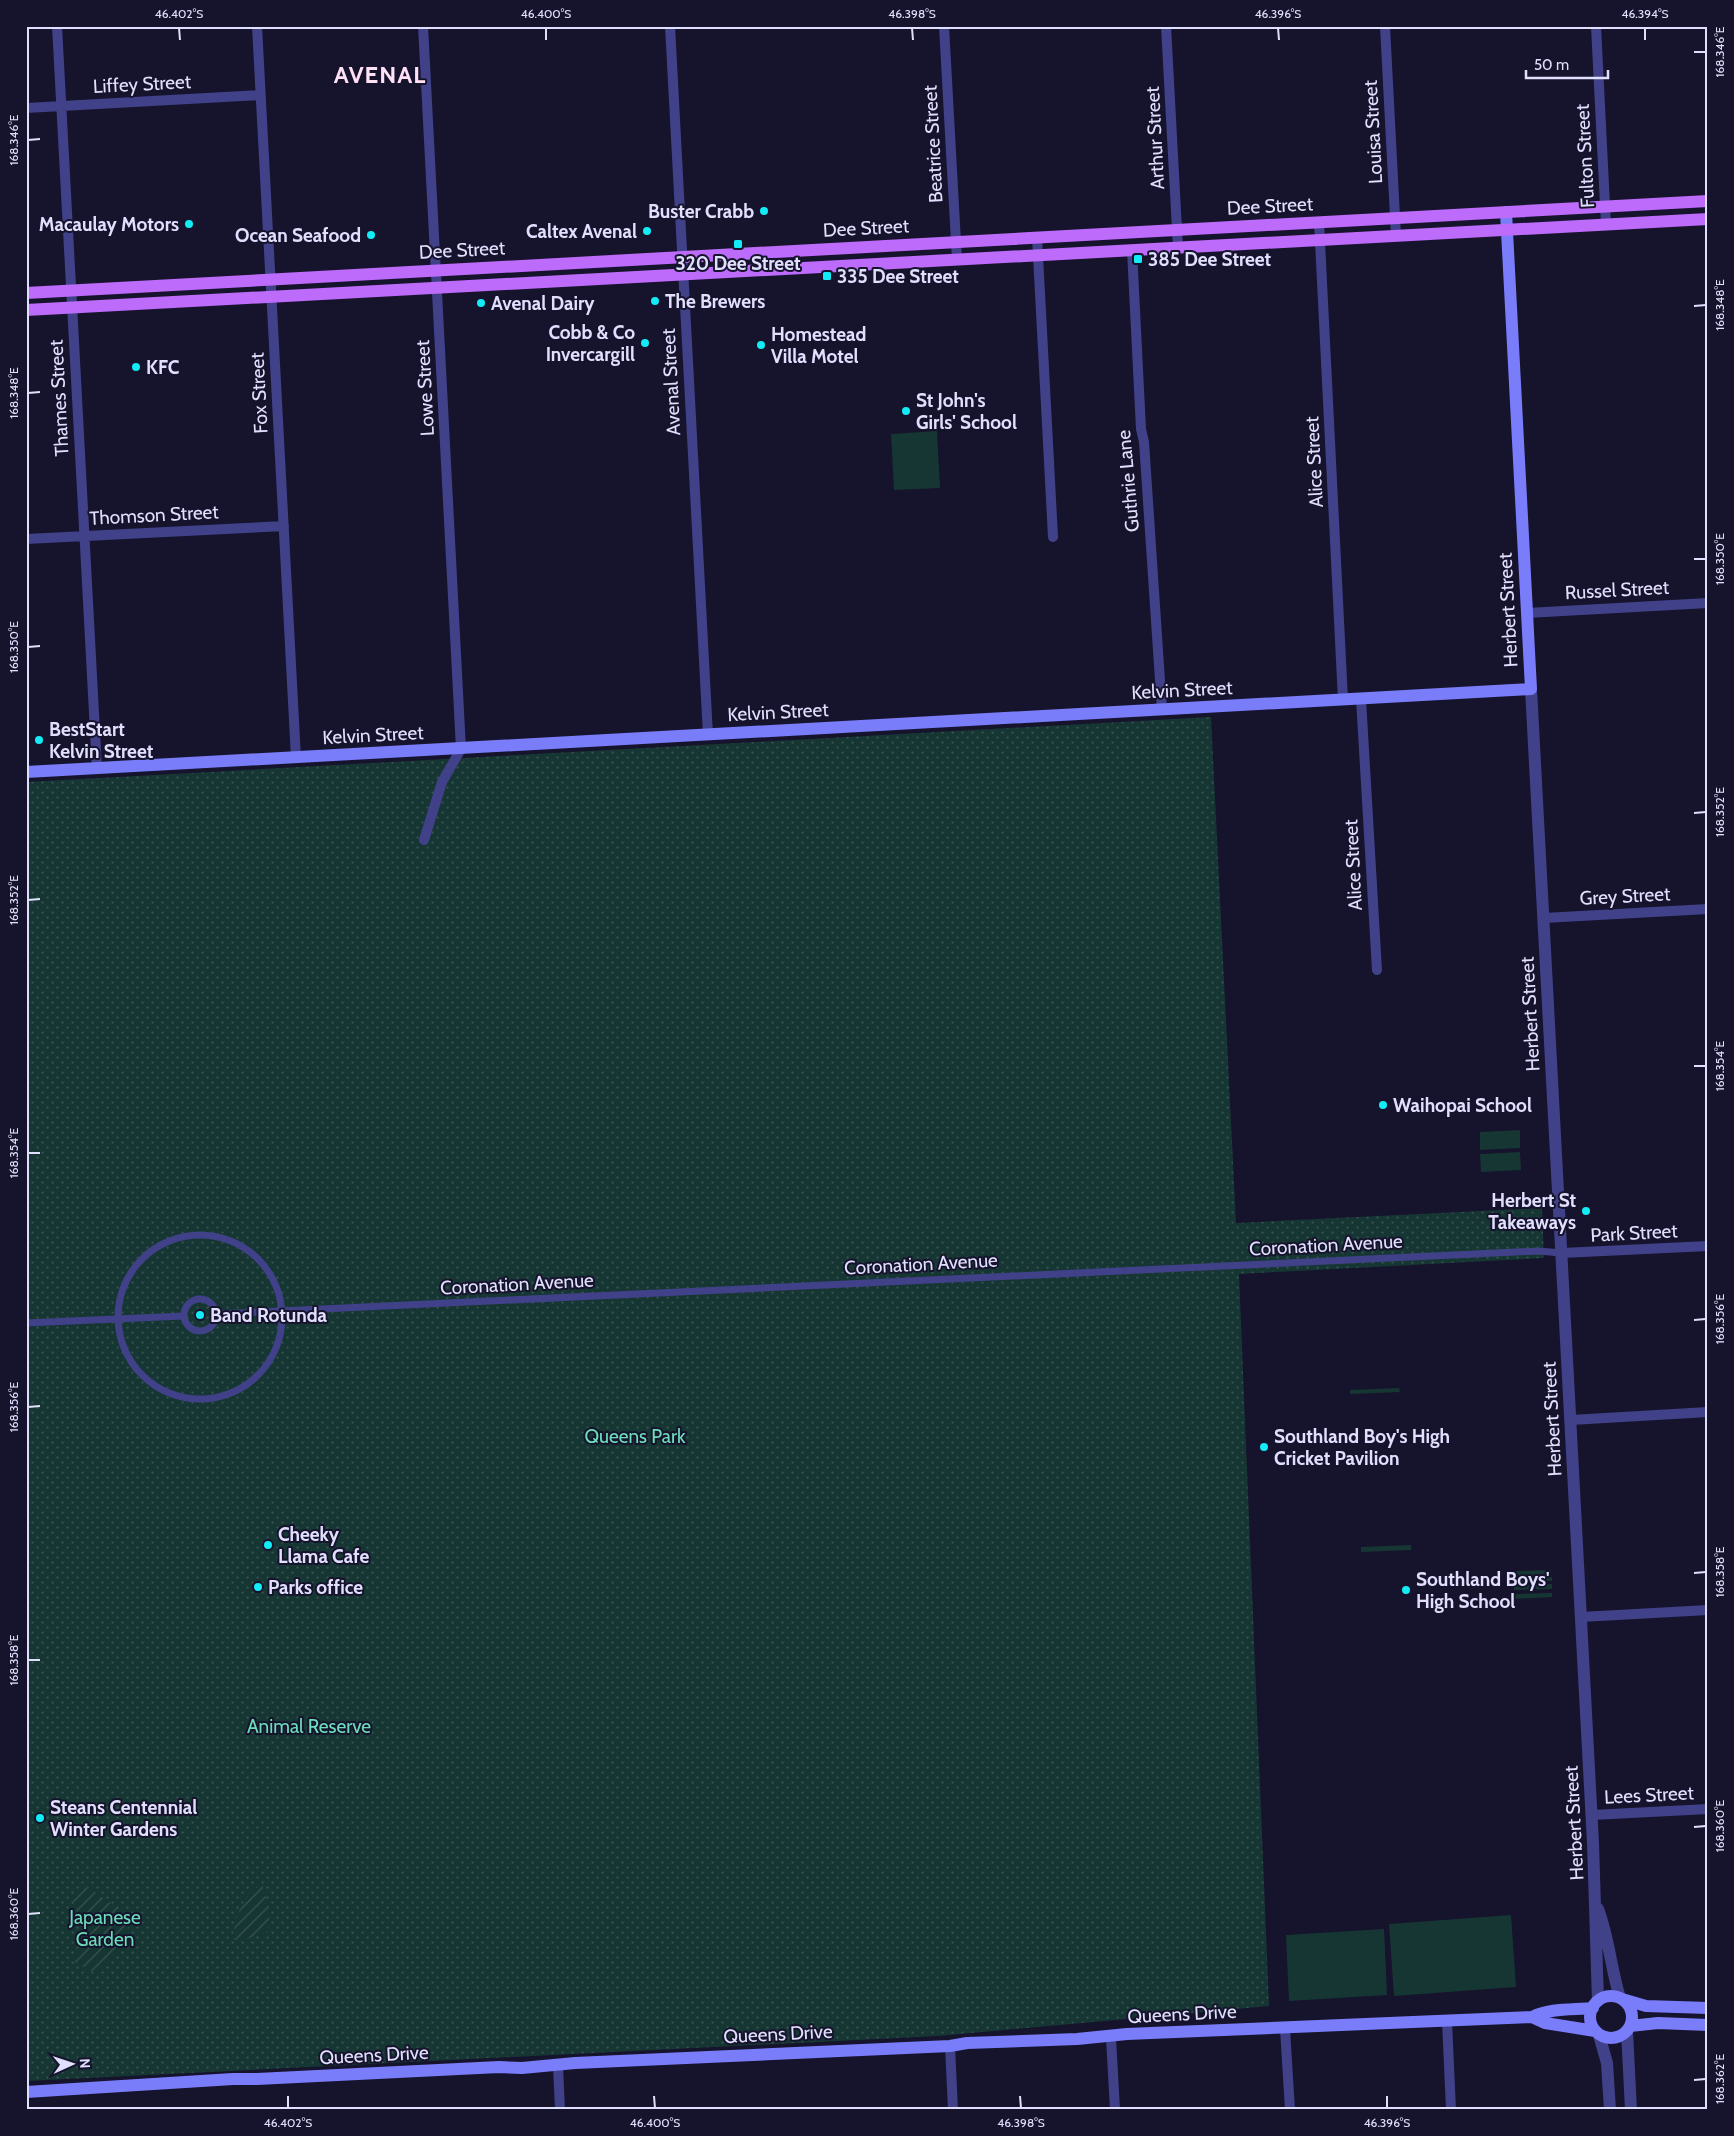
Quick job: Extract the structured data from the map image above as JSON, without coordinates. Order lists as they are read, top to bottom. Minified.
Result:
{"streets":{"main road":["Dee Street","Herbert Street","Kelvin Street","Queens Drive"],"street":["Liffey Street","Louisa Street","Arthur Street","Beatrice Street","Fulton Street","Avenal Street","Lowe Street","Fox Street","Thames Street","Alice Street","Guthrie Lane","Thomson Street","Russel Street","Grey Street","Park Street","Coronation Avenue","Lees Street"]},"crossings":[["Liffey Street","Fox Street"],["Liffey Street","Thames Street"],["Louisa Street","Dee Street"],["Arthur Street","Dee Street"],["Beatrice Street","Dee Street"],["Fulton Street","Dee Street"],["Dee Street","Avenal Street"],["Dee Street","Lowe Street"],["Dee Street","Fox Street"],["Dee Street","Thames Street"],["Dee Street","Alice Street"],["Dee Street","Guthrie Lane"],["Dee Street","Herbert Street"],["Avenal Street","Kelvin Street"],["Lowe Street","Kelvin Street"],["Fox Street","Thomson Street"],["Fox Street","Kelvin Street"],["Thames Street","Thomson Street"],["Thames Street","Kelvin Street"],["Alice Street","Kelvin Street"],["Guthrie Lane","Kelvin Street"],["Russel Street","Herbert Street"],["Herbert Street","Kelvin Street"],["Herbert Street","Grey Street"],["Herbert Street","Park Street"],["Herbert Street","Coronation Avenue"],["Herbert Street","Lees Street"],["Herbert Street","Queens Drive"],["Park Street","Coronation Avenue"]],"districts":["AVENAL"],"parks":["Queens Park","Animal Reserve","Japanese Garden"],"places":{"other":["Buster Crabb","Macaulay Motors","Caltex Avenal","Ocean Seafood","The Brewers","Avenal Dairy","Cobb & Co Invercargill","Homestead Villa Motel","KFC","St John's Girls' School","BestStart Kelvin Street","Waihopai School","Herbert St Takeaways","Band Rotunda","Southland Boy's High Cricket Pavilion","Cheeky Llama Cafe","Parks office","Southland Boys' High School","Steans Centennial Winter Gardens"],"transit":["320 Dee Street","385 Dee Street","335 Dee Street"]},"scale_bar":"50 m","north":"right","coordinates":["46.402°S","46.400°S","46.398°S","46.396°S","46.394°S","168.346°E","168.348°E","168.350°E","168.352°E","168.354°E","168.356°E","168.358°E","168.360°E","168.362°E"]}
